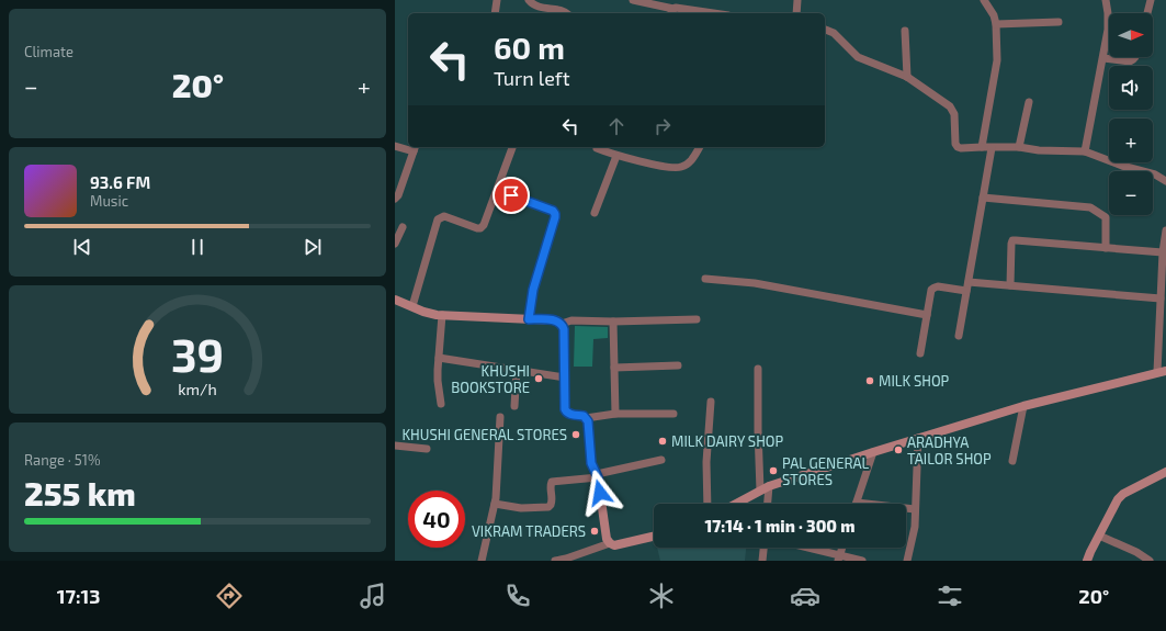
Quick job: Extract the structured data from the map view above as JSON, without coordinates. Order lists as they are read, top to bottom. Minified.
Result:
{"places":["KHUSHI BOOKSTORE","MILK SHOP","KHUSHI GENERAL STORES","MILK DAIRY SHOP","ARADHYA TAILOR SHOP","PAL GENERAL STORES","VIKRAM TRADERS"],"north":"right","page":{"tile":["Climate",["Range · 51%","255 km"]],"map_buttons":["+","−"],"turn":["60 m","Turn left"],"heat":["−","20°","+"],"song":["93.6 FM","Music"],"limit":"40","trip":"17:14 · 1 min · 300 m","tabs":["17:13","20°"],"gauge":["39","km/h"]}}
